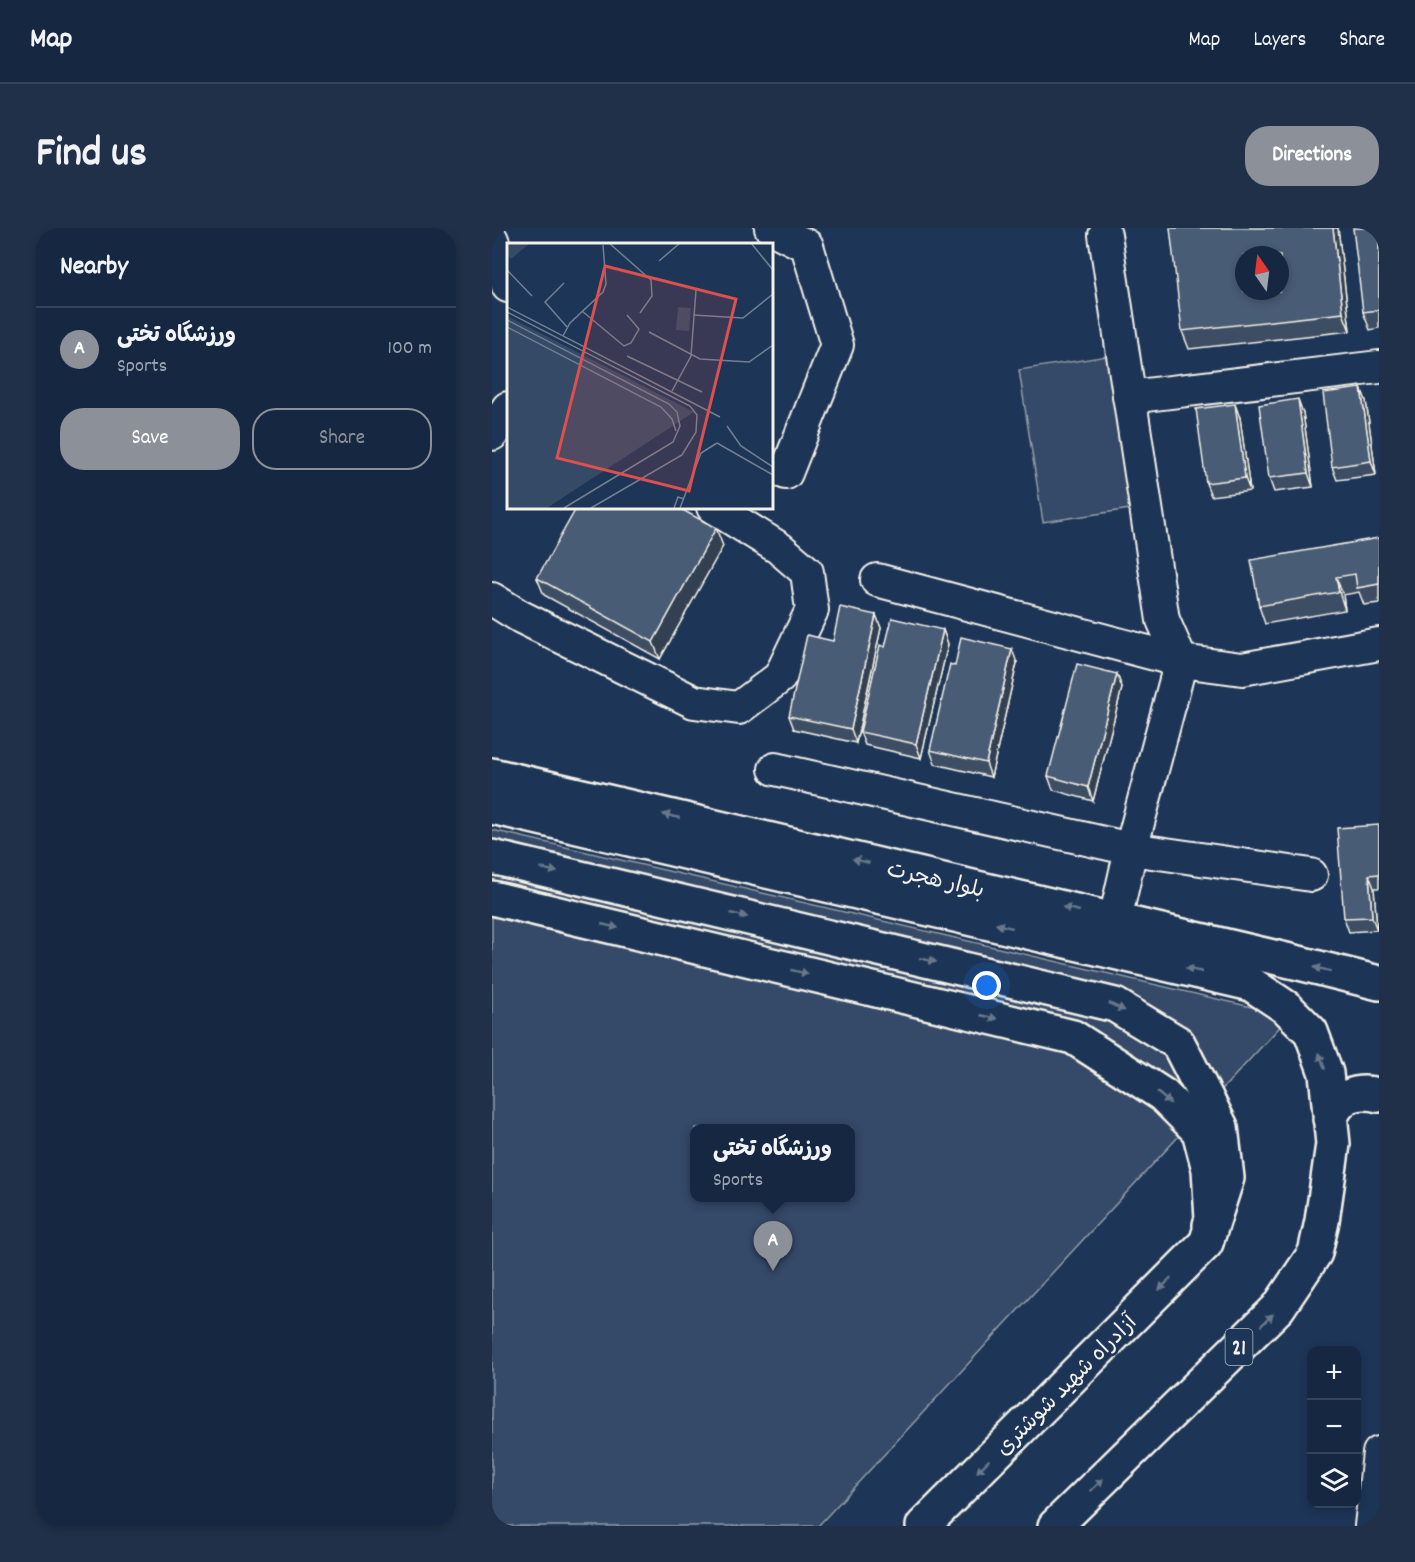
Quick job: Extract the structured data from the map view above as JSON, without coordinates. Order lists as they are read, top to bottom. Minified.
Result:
{"streets":{"main road":["بلوار هجرت","21","آزادراه شهید شوشتری"]},"north":"top","page":{"header":"Map","nav":["Map","Layers","Share"],"title":"Find us","buttons":["Directions",["Save","Share"]],"heading":"Nearby","list":[{"mark":"A","name":"ورزشگاه تختی","note":"Sports","value":"100 m"}],"popup":["ورزشگاه تختی","Sports"],"pins":"A","map_buttons":["+","−"]}}
